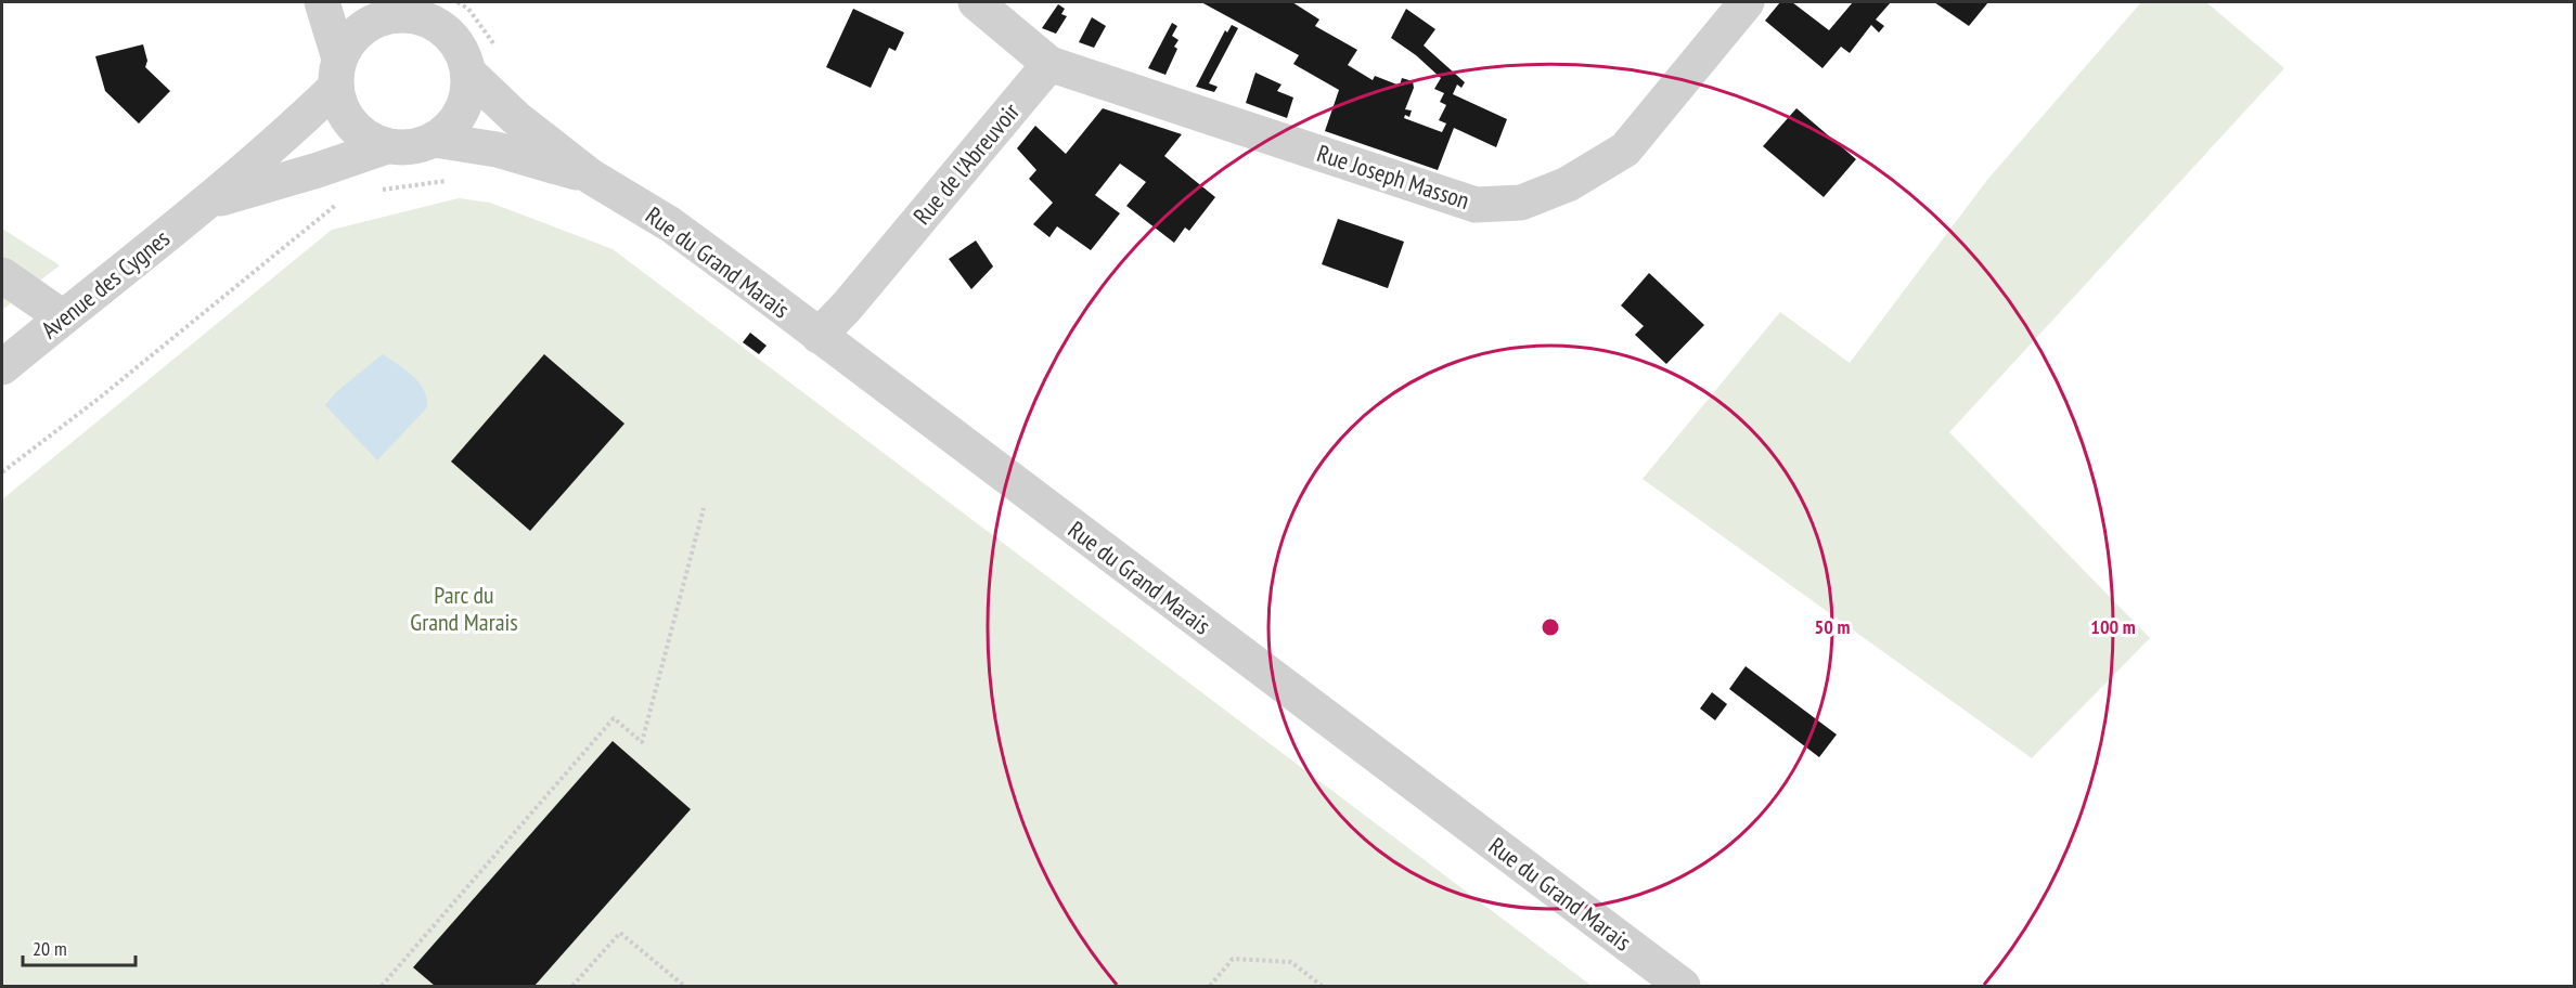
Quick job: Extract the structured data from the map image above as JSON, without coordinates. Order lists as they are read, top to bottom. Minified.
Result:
{"streets":{"street":["Rue de l'Abreuvoir","Rue Joseph Masson","Rue du Grand Marais","Avenue des Cygnes"]},"crossings":[["Rue de l'Abreuvoir","Rue Joseph Masson"],["Rue de l'Abreuvoir","Rue du Grand Marais"],["Rue du Grand Marais","Avenue des Cygnes"]],"parks":["Parc du Grand Marais"],"scale_bar":"20 m","rings":["50 m","100 m"]}
